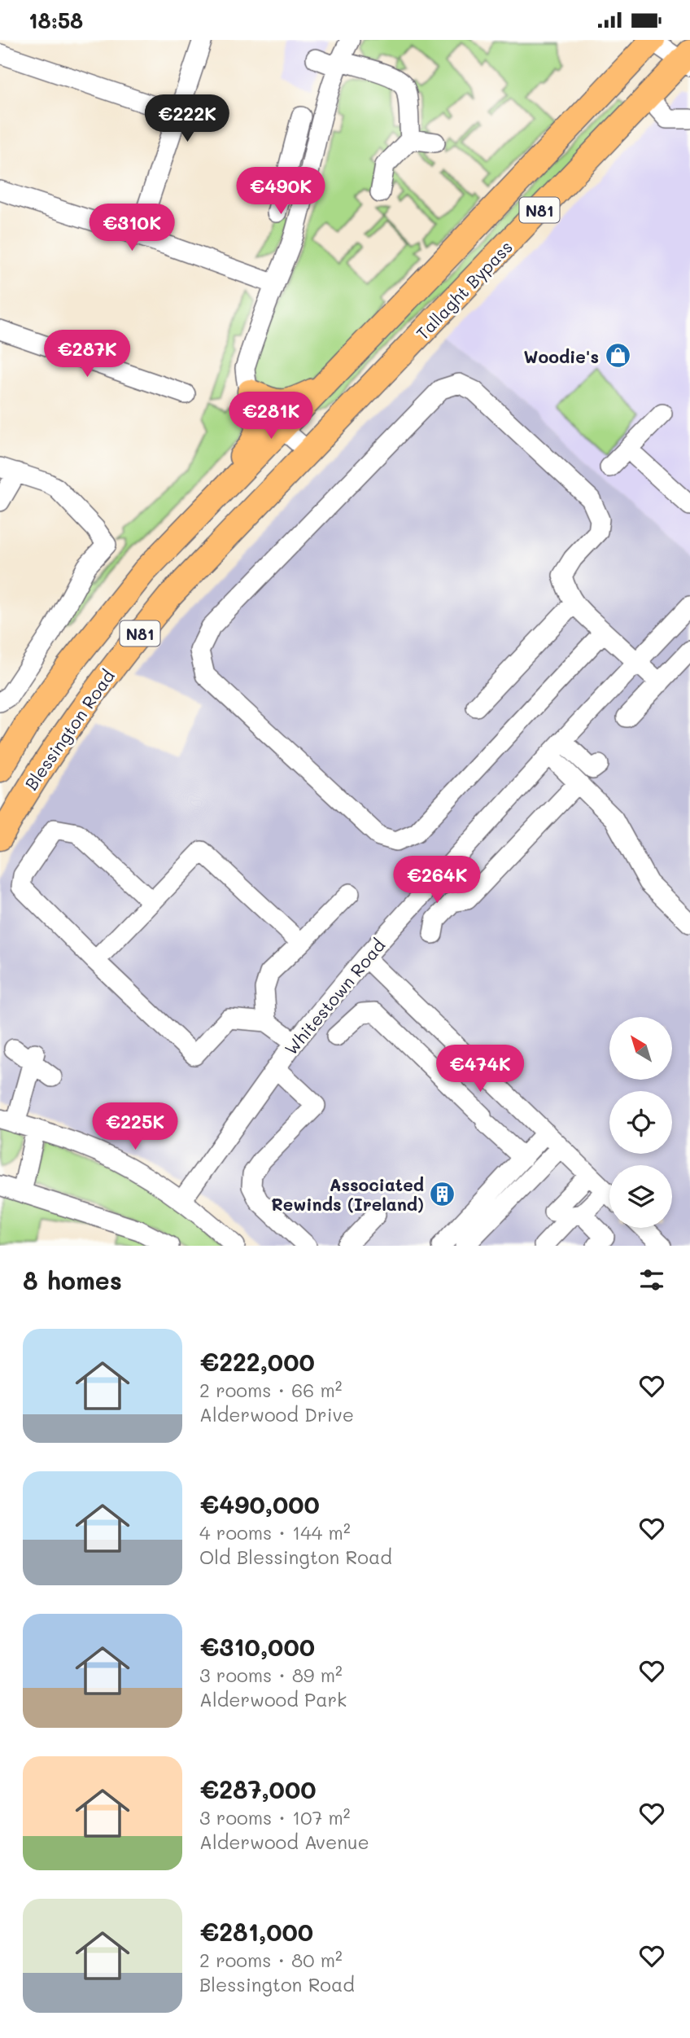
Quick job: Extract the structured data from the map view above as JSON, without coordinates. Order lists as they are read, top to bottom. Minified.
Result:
{"streets":{"main road":["N81","Tallaght Bypass","Blessington Road"],"street":["Whitestown Road"]},"crossings":[["Tallaght Bypass","Blessington Road"]],"places":{"shop":["Woodie's"],"building":["Associated Rewinds (Ireland)"]},"north":"top left","page":{"status":"18:58","price":["€222K","€490K","€310K","€287K","€281K","€264K","€474K","€225K"],"heading":"8 homes","list":[{"name":"€222,000","note":"2 rooms · 66 m² · Alderwood Drive"},{"name":"€490,000","note":"4 rooms · 144 m² · Old Blessington Road"},{"name":"€310,000","note":"3 rooms · 89 m² · Alderwood Park"},{"name":"€287,000","note":"3 rooms · 107 m² · Alderwood Avenue"},{"name":"€281,000","note":"2 rooms · 80 m² · Blessington Road"}]}}
